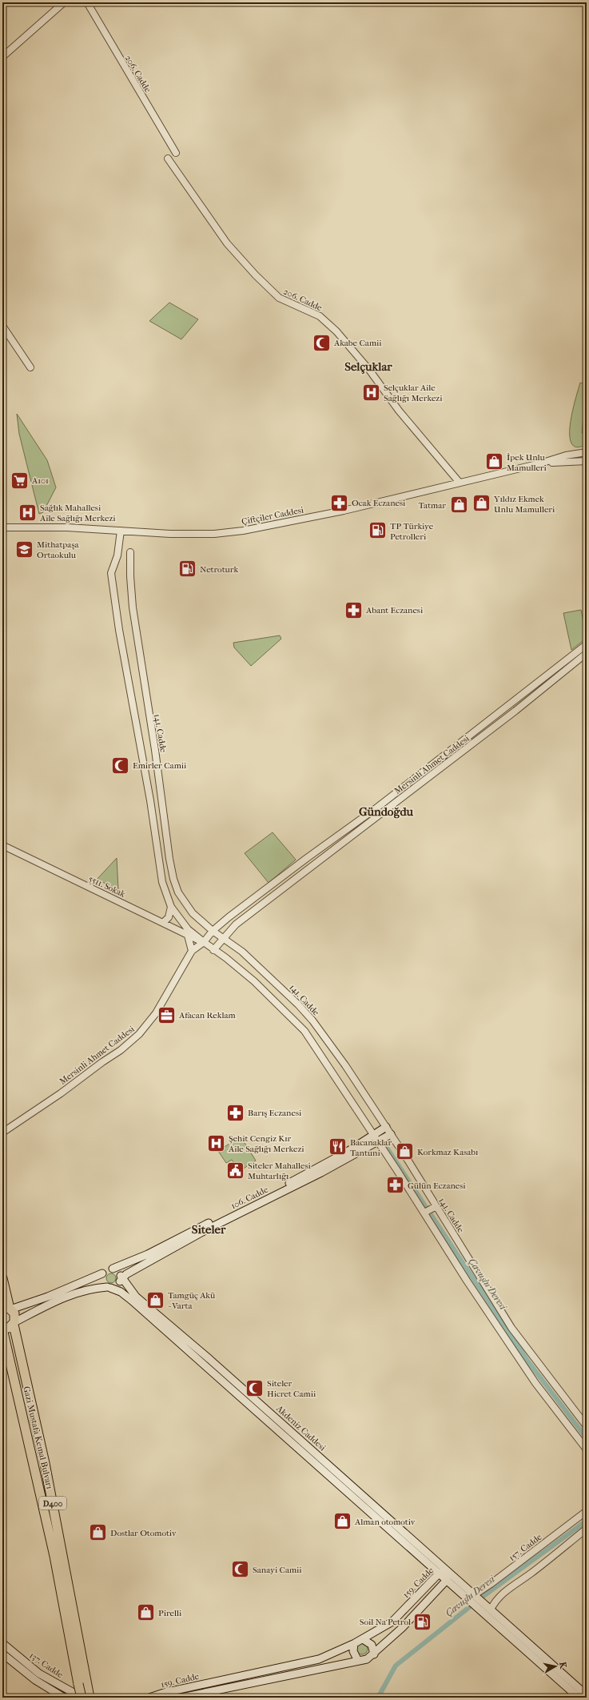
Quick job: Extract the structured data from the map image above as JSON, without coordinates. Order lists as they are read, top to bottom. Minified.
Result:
{"streets":{"highway":["Gazi Mustafa Kemal Bulvarı","D400"],"main road":["106. Cadde","Akdeniz Caddesi","159. Cadde","137. Cadde"],"street":["206. Cadde","Çiftçiler Caddesi","141. Cadde","Mersinli Ahmet Caddesi","5511. Sokak","157. Cadde"]},"crossings":[["206. Cadde","Çiftçiler Caddesi"],["141. Cadde","Mersinli Ahmet Caddesi"],["141. Cadde","106. Cadde"],["Mersinli Ahmet Caddesi","5511. Sokak"],["106. Cadde","Akdeniz Caddesi"],["Akdeniz Caddesi","157. Cadde"],["Akdeniz Caddesi","159. Cadde"],["Gazi Mustafa Kemal Bulvarı","D400"],["D400","137. Cadde"]],"districts":["Selçuklar","Gündoğdu","Siteler"],"water":["Çavuşlu Deresi"],"places":{"mosque":["Akabe Camii","Emirler Camii","Siteler Hicret Camii","Sanayi Camii"],"hospital":["Selçuklar Aile Sağlığı Merkezi","Sağlık Mahallesi Aile Sağlığı Merkezi","Şehit Cengiz Kır Aile Sağlığı Merkezi"],"shop":["İpek Unlu Mamulleri","Yıldız Ekmek Unlu Mamulleri","Tatmar","Korkmaz Kasabı","Tamgüç Akü - Varta","Alman otomotiv","Dostlar Otomotiv","Pirelli"],"supermarket":["A101"],"pharmacy":["Ocak Eczanesi","Abant Eczanesi","Barış Eczanesi","Gülün Eczanesi"],"fuel station":["TP Türkiye Petrolleri","Netroturk","Soil Na Petrol"],"school or university":["Mithatpaşa Ortaokulu"],"office":["Afacan Reklam"],"restaurant":["Bacanaklar Tantuni"],"public building":["Siteler Mahallesi Muhtarlığı"]},"north":"right"}
